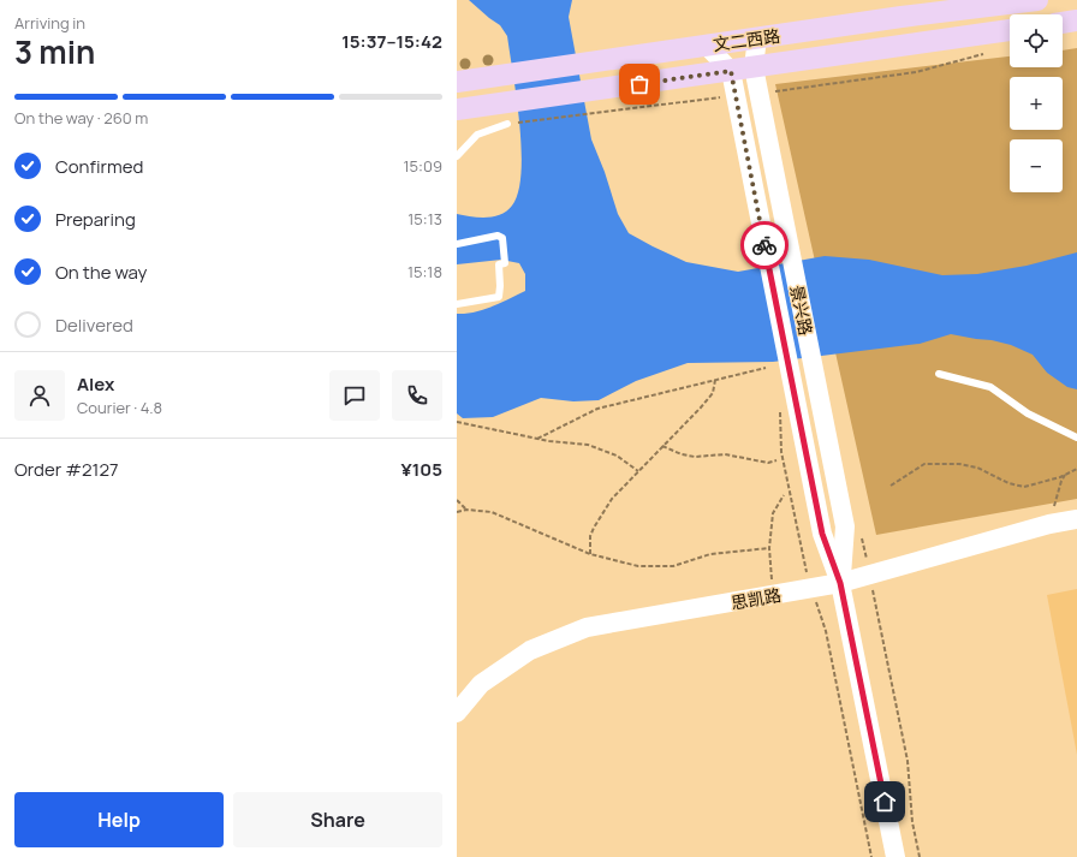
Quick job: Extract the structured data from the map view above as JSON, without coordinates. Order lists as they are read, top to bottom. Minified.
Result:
{"streets":{"main road":["文二西路"],"street":["景兴路","思凯路"]},"crossings":[["文二西路","景兴路"],["景兴路","思凯路"]],"page":{"heading":["3 min","Arriving in","15:37–15:42"],"panel":["Alex","Courier · 4.8","Order #2127","¥105"],"map_buttons":["+","−"],"bar":"On the way · 260 m","list":[["Confirmed","15:09"],["Preparing","15:13"],["On the way","15:18"],"Delivered"],"buttons":["Help","Share"]}}
